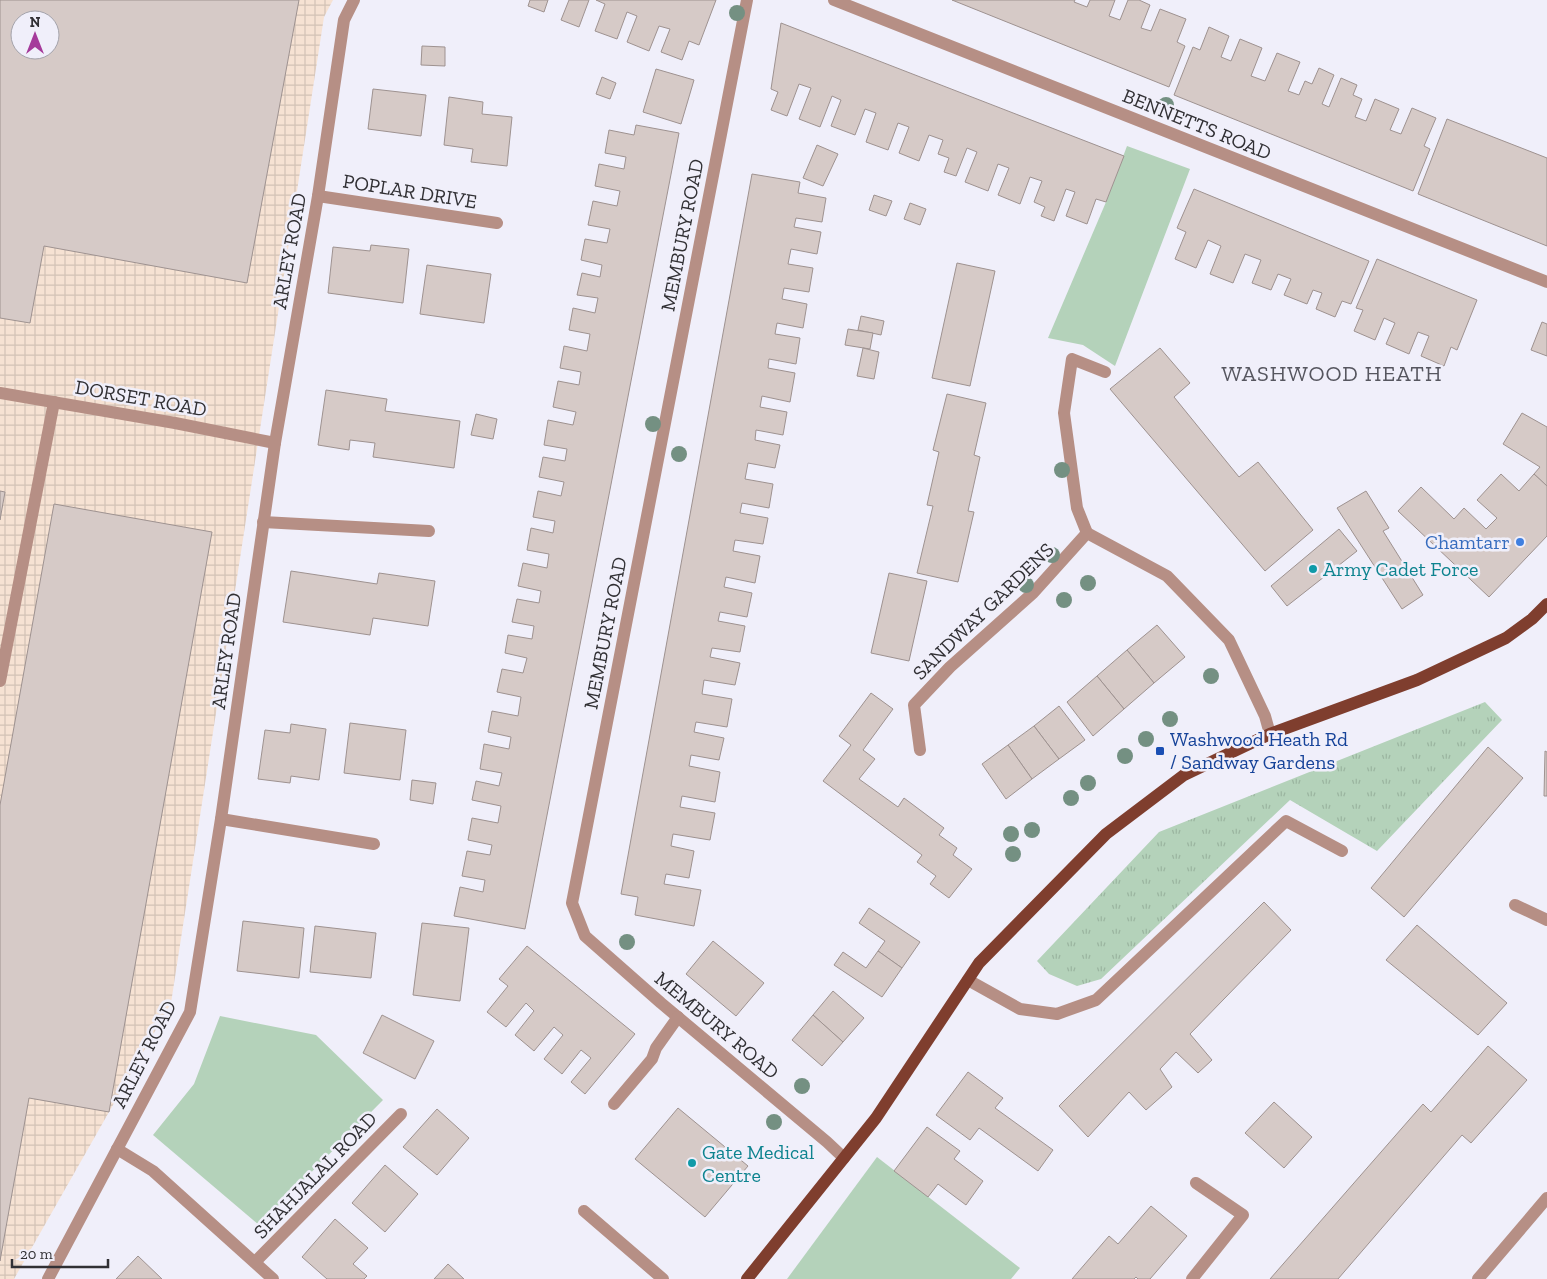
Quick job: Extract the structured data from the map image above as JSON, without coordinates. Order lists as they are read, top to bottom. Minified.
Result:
{"streets":{"street":["BENNETTS ROAD","POPLAR DRIVE","MEMBURY ROAD","ARLEY ROAD","DORSET ROAD","SANDWAY GARDENS","SHAHJALAL ROAD"]},"crossings":[["POPLAR DRIVE","ARLEY ROAD"],["ARLEY ROAD","DORSET ROAD"]],"districts":["WASHWOOD HEATH"],"places":{"other":["Chamtarr","Army Cadet Force","Gate Medical Centre"],"transit":["Washwood Heath Rd / Sandway Gardens"]},"scale_bar":"20 m","north":"top"}
